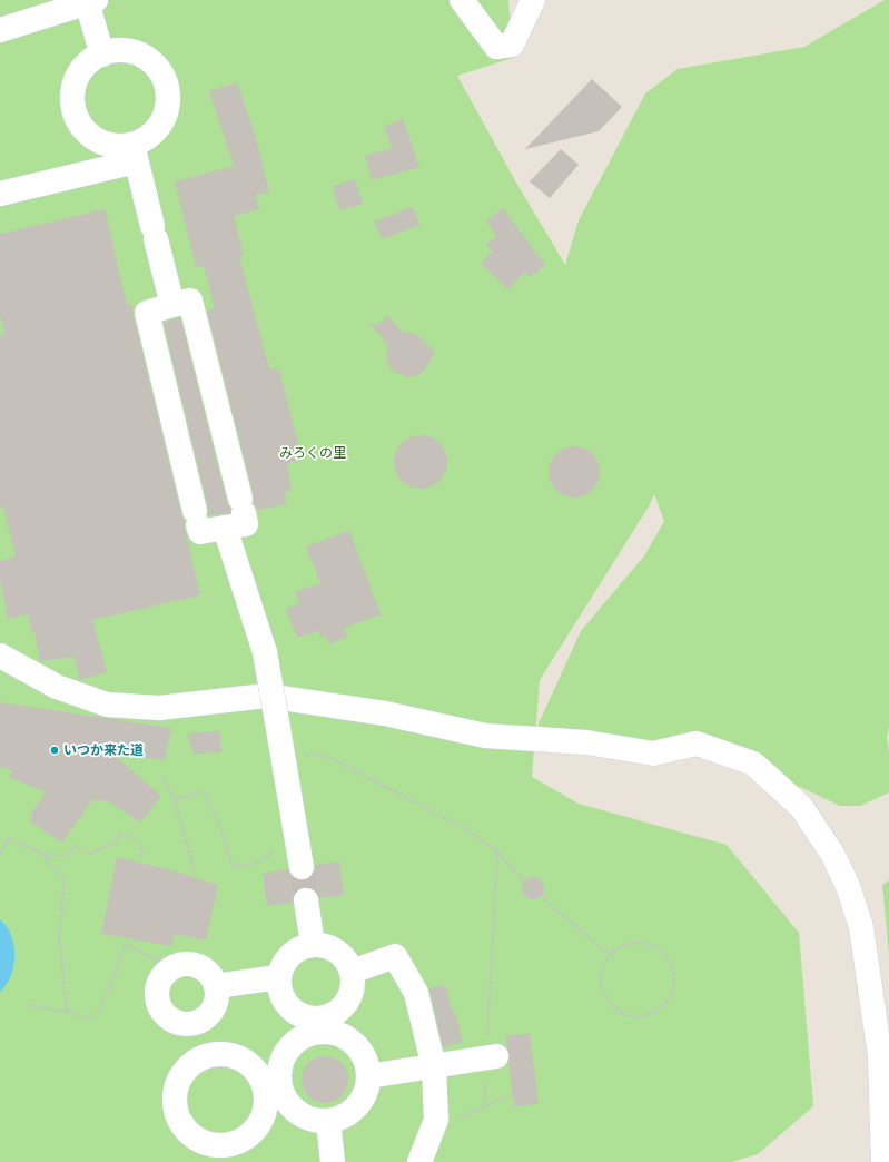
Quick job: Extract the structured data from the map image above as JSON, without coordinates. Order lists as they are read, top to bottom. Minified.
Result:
{"parks":["みろくの里"],"places":["いつか来た道"]}
